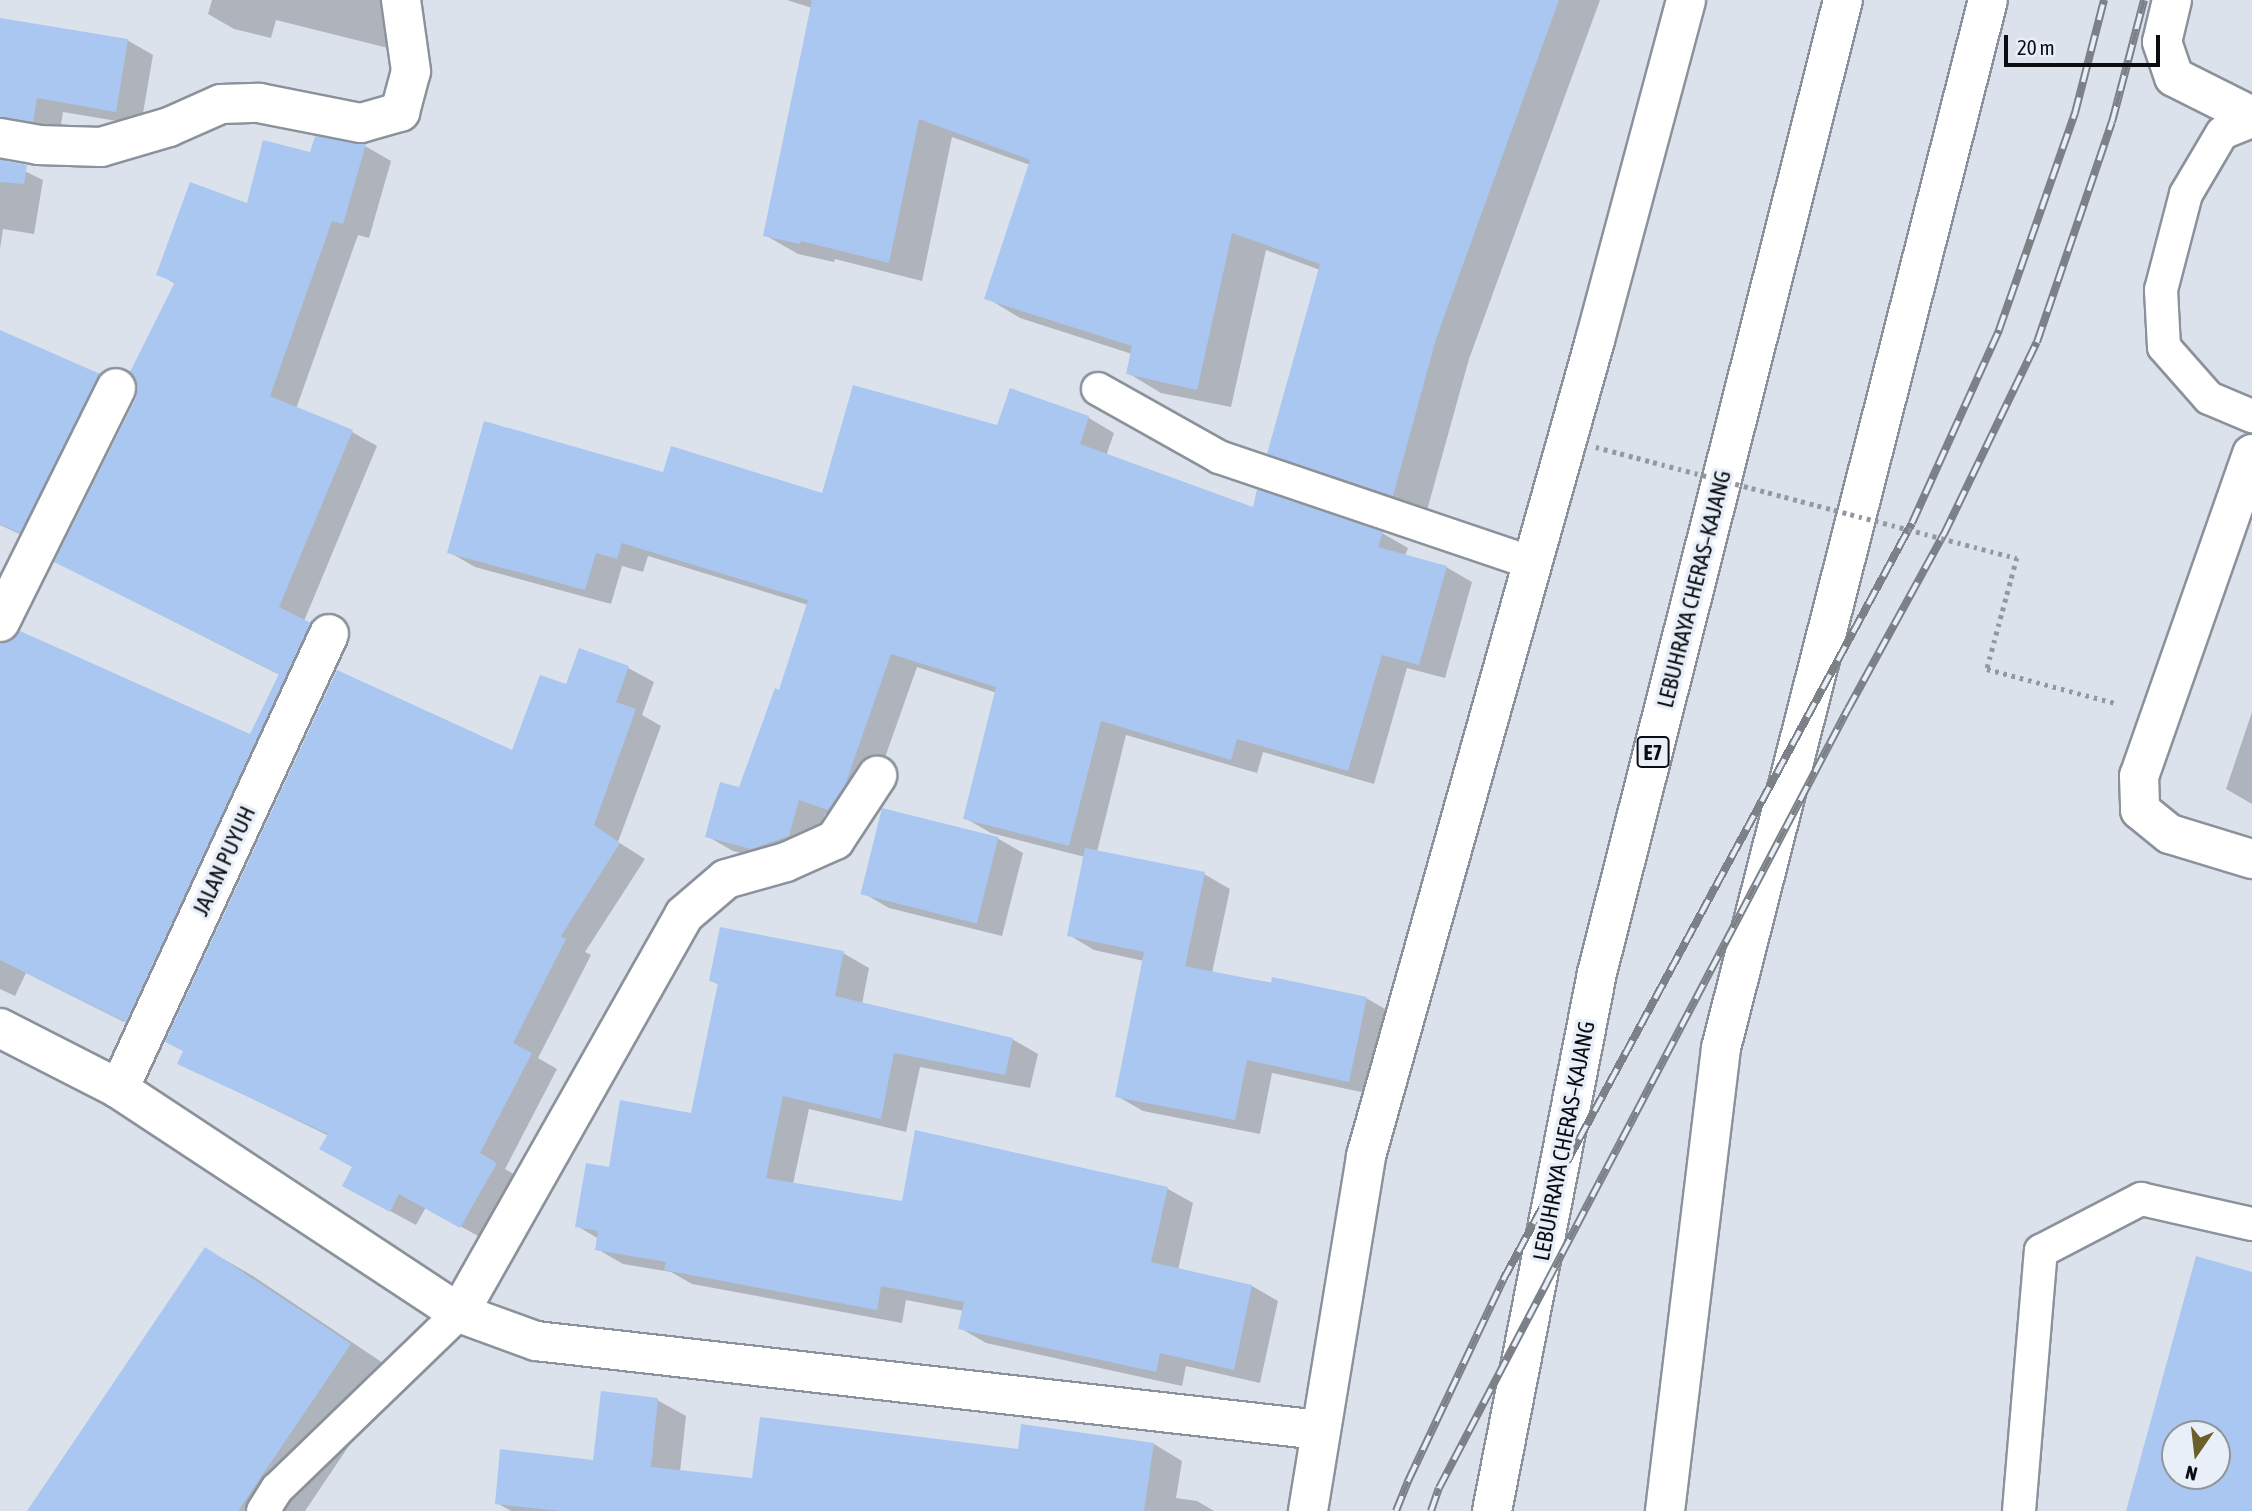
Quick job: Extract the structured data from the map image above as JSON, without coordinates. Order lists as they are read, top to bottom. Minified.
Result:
{"streets":{"main road":["LEBUHRAYA CHERAS–KAJANG","E7","JALAN PUYUH"]},"scale_bar":"20 m","north":"bottom"}
